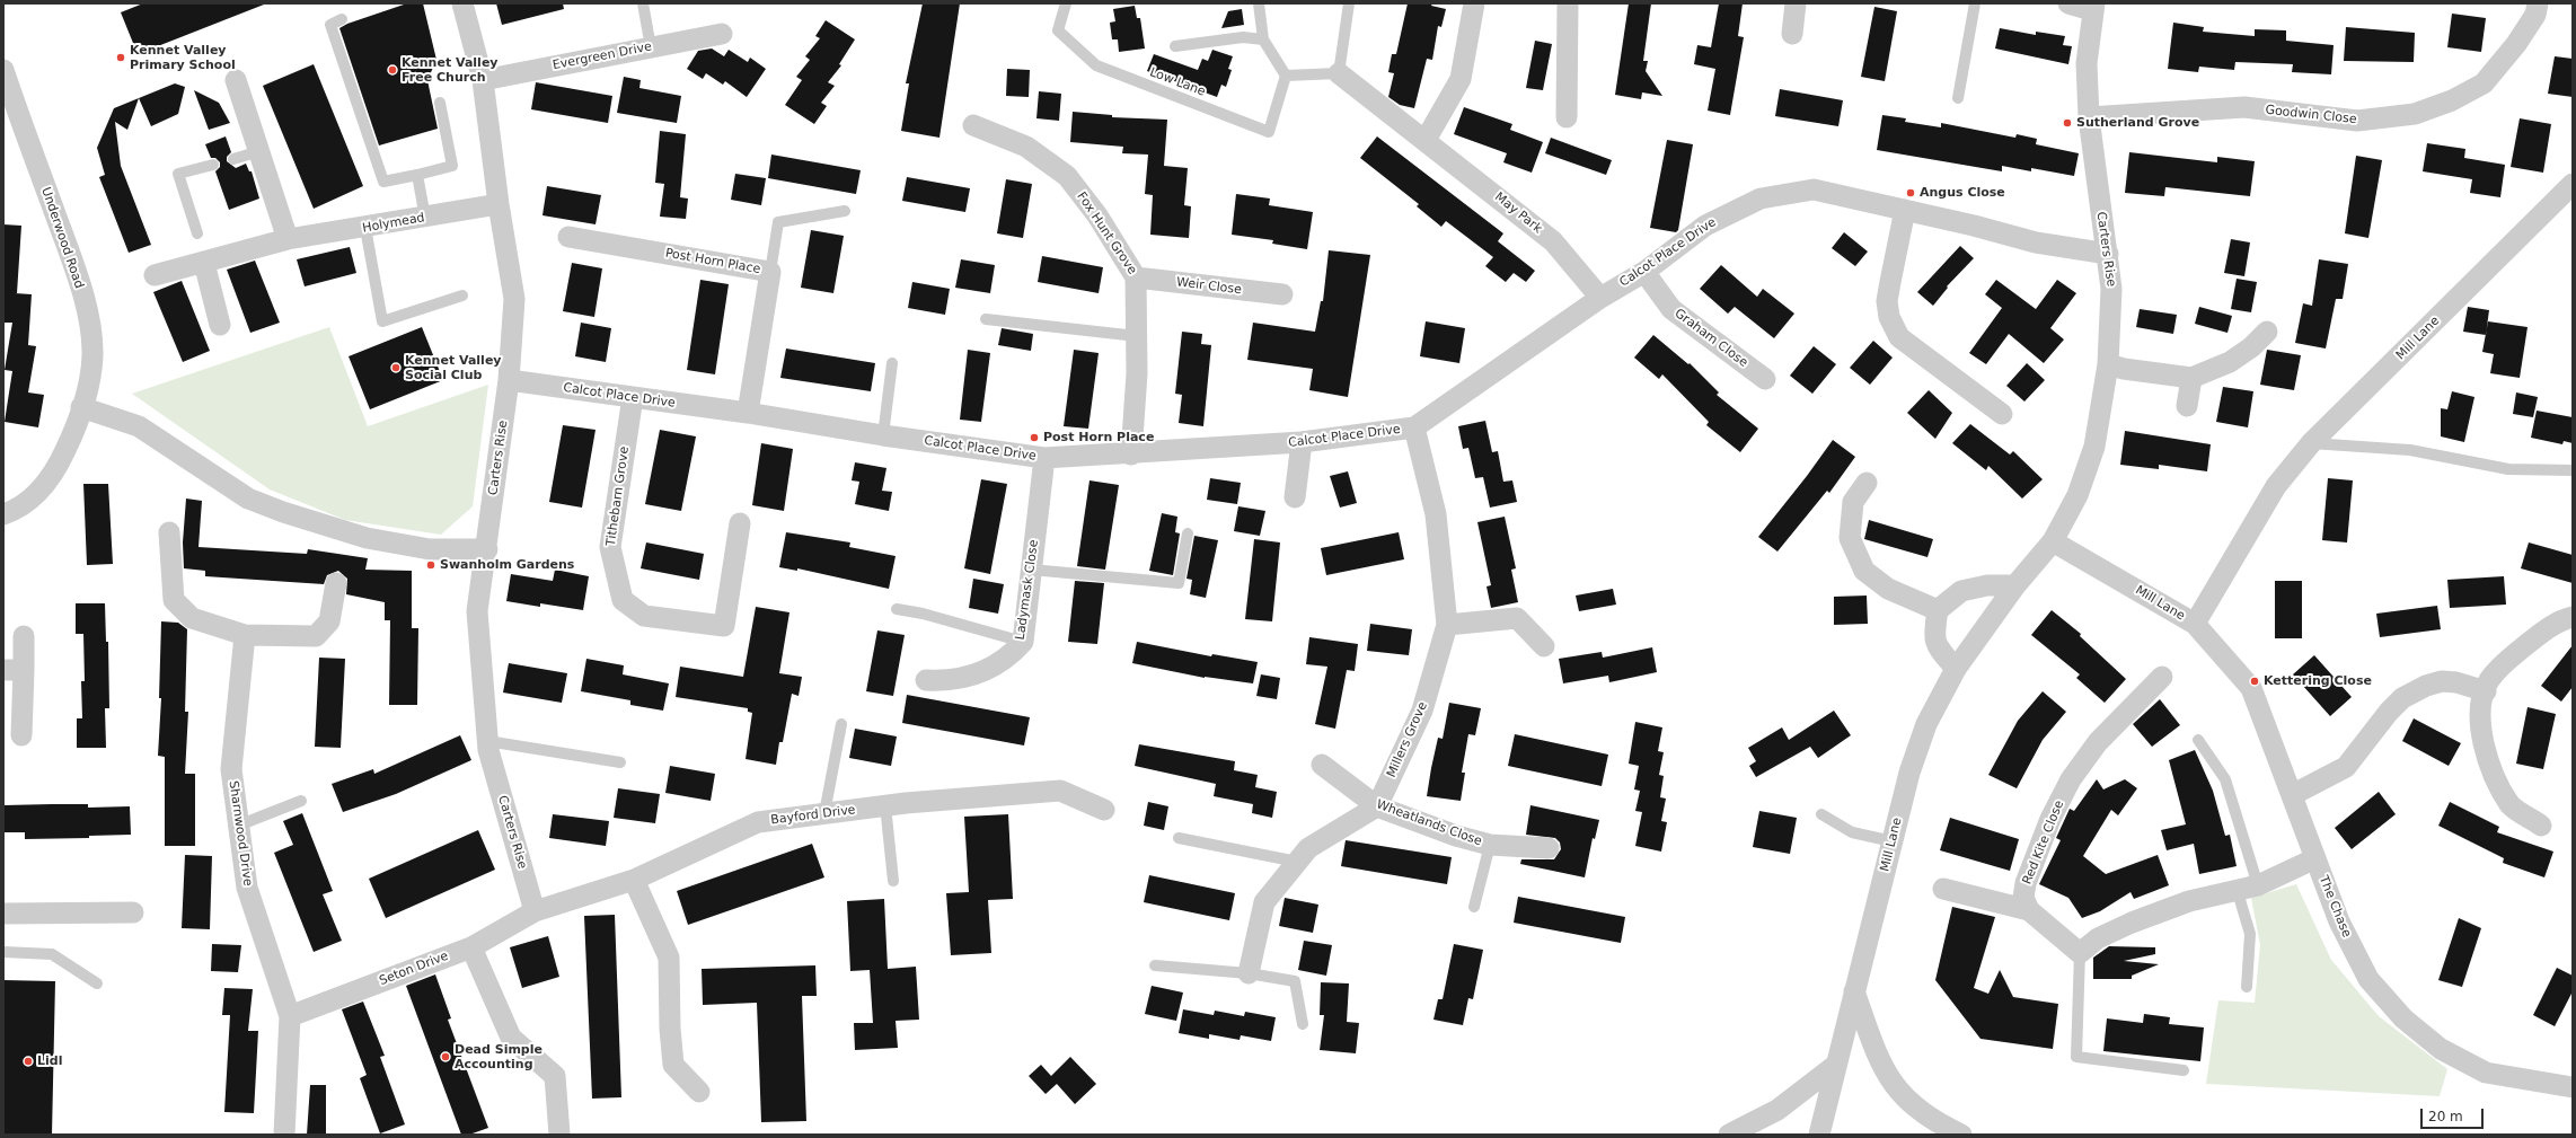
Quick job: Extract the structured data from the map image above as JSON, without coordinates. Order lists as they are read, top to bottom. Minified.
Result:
{"streets":{"street":["Evergreen Drive","Goodwin Close","May Park","Holymead","Fox Hunt Grove","Underwood Road","Carters Rise","Calcot Place Drive","Post Horn Place","Weir Close","Graham Close","Mill Lane","Tithebarn Grove","Ladymask Close","Millers Grove","Bayford Drive","Wheatlands Close","Sharnwood Drive","Red Kite Close","The Chase","Seton Drive"],"lane":["Low Lane"]},"crossings":[["Evergreen Drive","Carters Rise"],["Goodwin Close","Carters Rise"],["May Park","Calcot Place Drive"],["Holymead","Carters Rise"],["Fox Hunt Grove","Calcot Place Drive"],["Fox Hunt Grove","Weir Close"],["Carters Rise","Calcot Place Drive"],["Carters Rise","Mill Lane"],["Carters Rise","Bayford Drive"],["Carters Rise","Seton Drive"],["Calcot Place Drive","Post Horn Place"],["Calcot Place Drive","Graham Close"],["Calcot Place Drive","Tithebarn Grove"],["Calcot Place Drive","Ladymask Close"],["Calcot Place Drive","Millers Grove"],["Mill Lane","The Chase"],["Millers Grove","Wheatlands Close"],["Bayford Drive","Seton Drive"],["Sharnwood Drive","Seton Drive"]],"places":["Kennet Valley Primary School","Kennet Valley Free Church","Sutherland Grove","Angus Close","Kennet Valley Social Club","Post Horn Place","Swanholm Gardens","Kettering Close","Dead Simple Accounting","Lidl"],"scale_bar":"20 m"}
